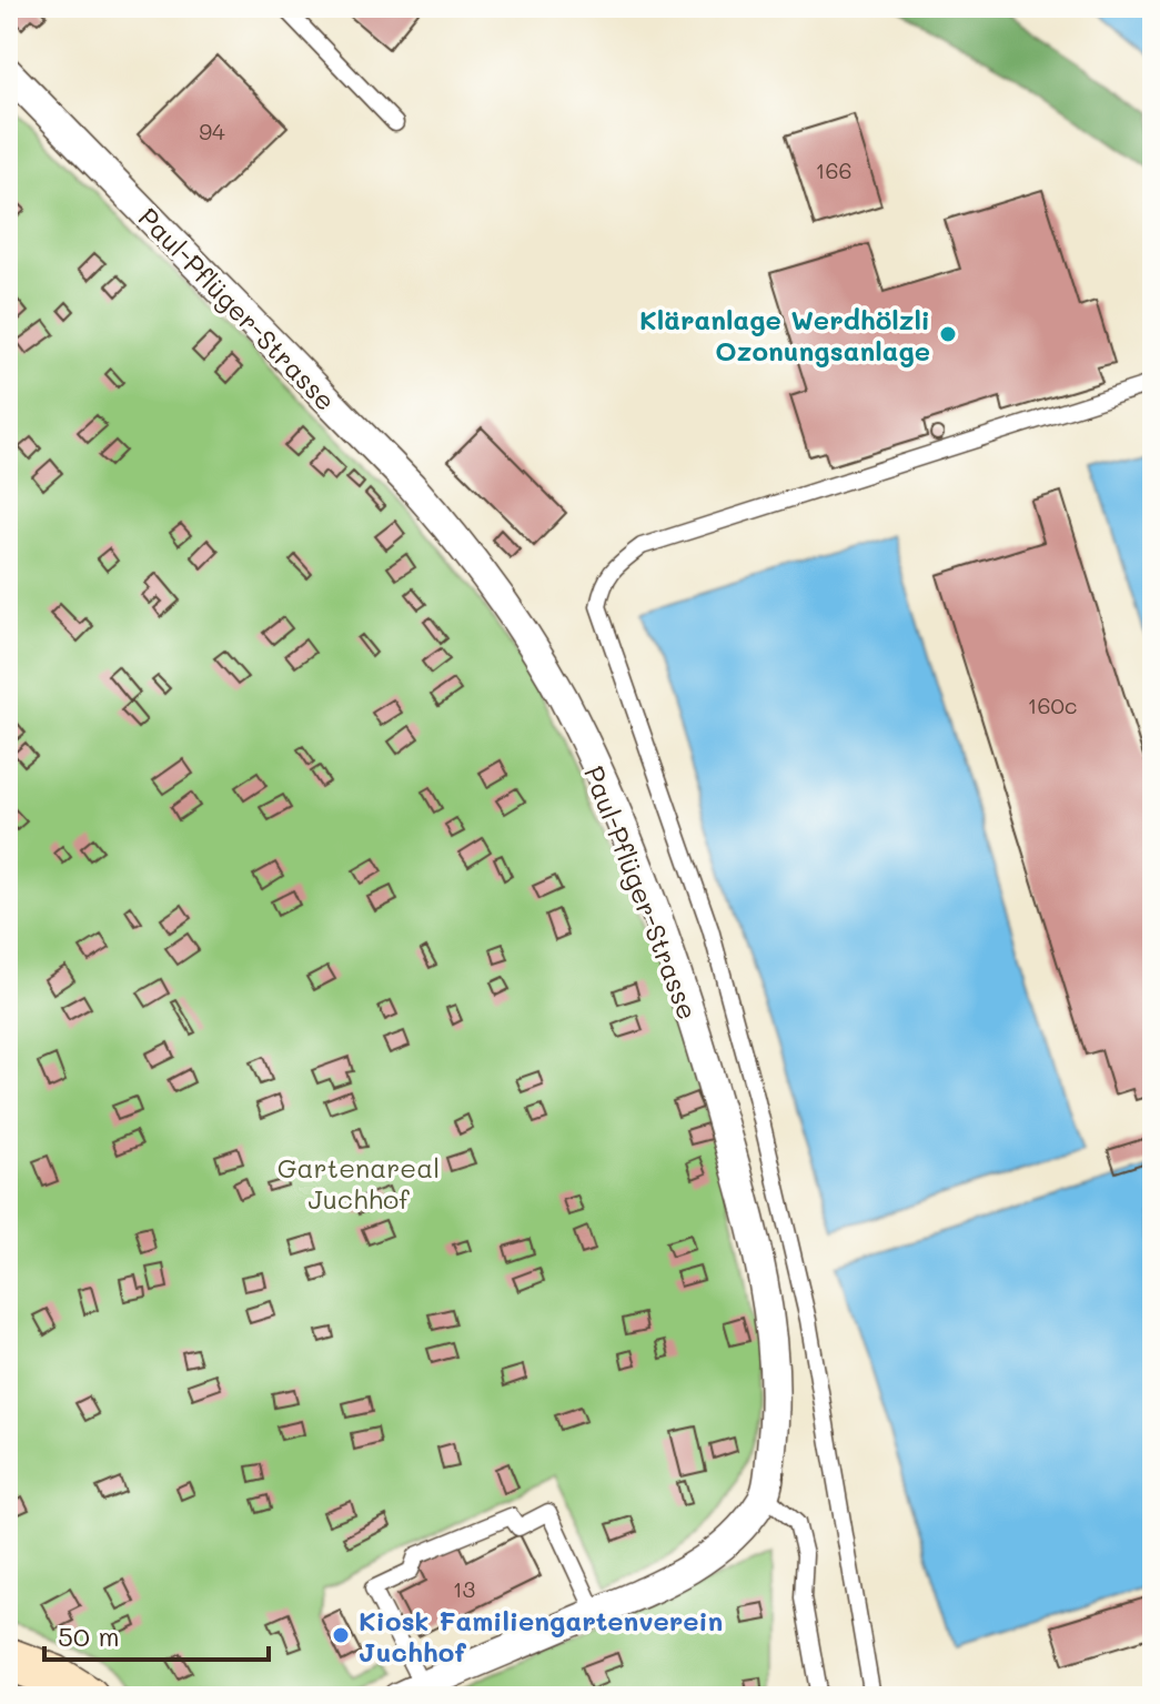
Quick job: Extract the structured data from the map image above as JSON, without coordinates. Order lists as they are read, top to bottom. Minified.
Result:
{"streets":{"street":["Paul-Pflüger-Strasse"]},"parks":["Gartenareal Juchhof"],"places":["Kläranlage Werdhölzli Ozonungsanlage","Kiosk Familiengartenverein Juchhof"],"house_numbers":["94","166","160c","13"],"scale_bar":"50 m"}
